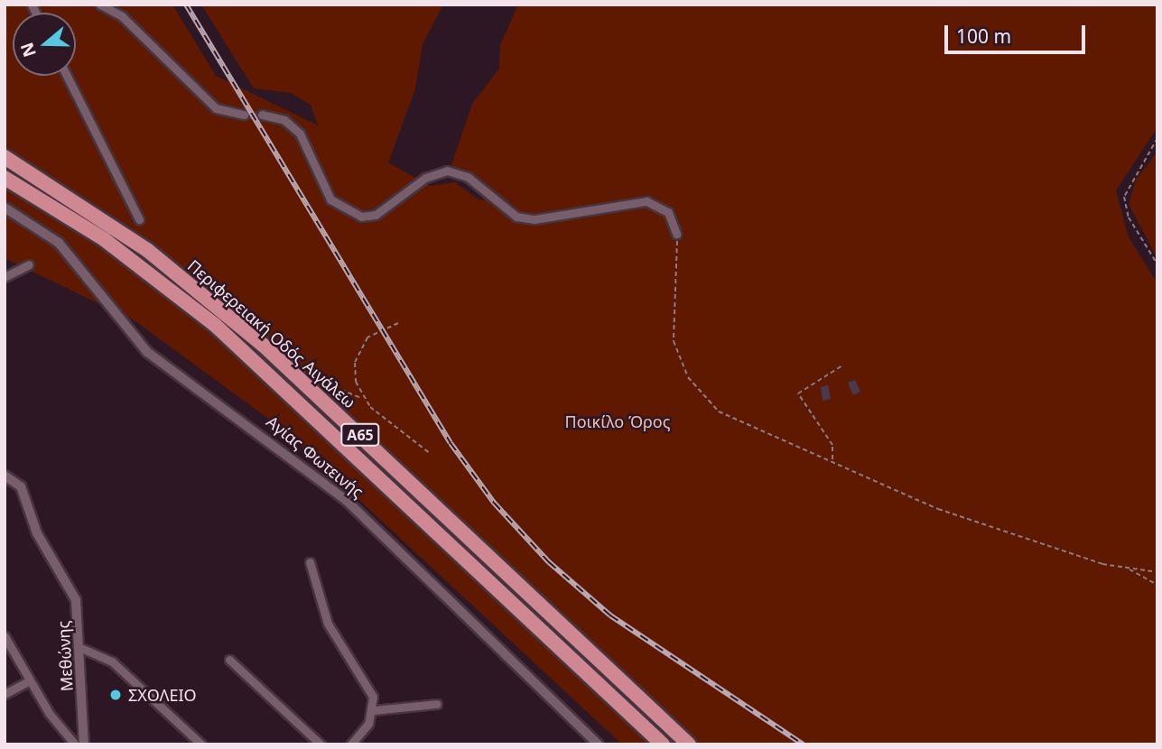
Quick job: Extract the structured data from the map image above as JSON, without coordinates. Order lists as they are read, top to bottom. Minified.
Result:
{"streets":{"highway":["Περιφερειακή Οδός Αιγάλεω","Α65"],"street":["Αγίας Φωτεινής","Μεθώνης"]},"parks":["Ποικίλο Όρος"],"places":["ΣΧΟΛΕΙΟ"],"scale_bar":"100 m","north":"left"}
